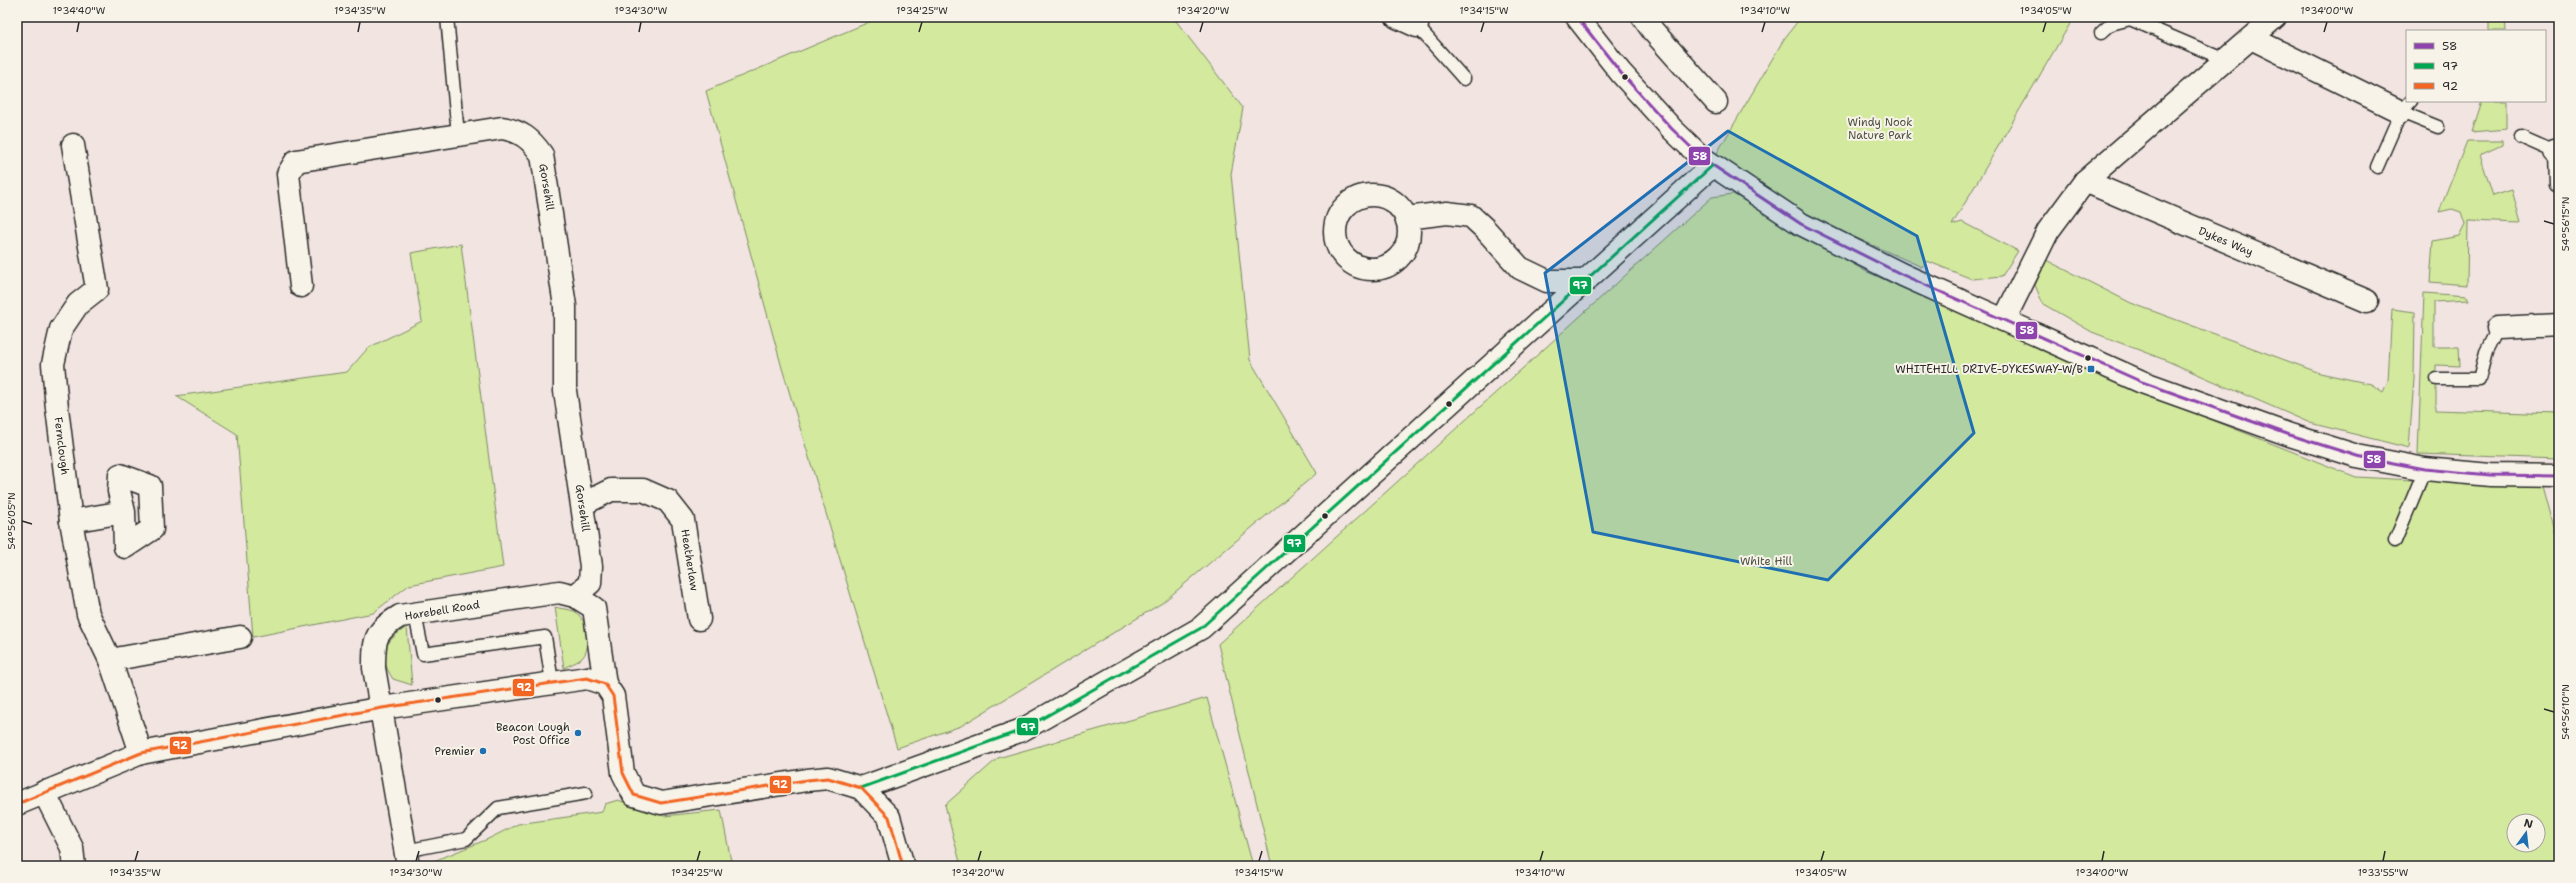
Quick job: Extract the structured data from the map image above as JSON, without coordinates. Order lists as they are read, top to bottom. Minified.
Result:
{"streets":{"street":["Gorsehill","Dykes Way","Fernclough","Heatherlaw","Harebell Road"]},"crossings":[["Gorsehill","Heatherlaw"],["Gorsehill","Harebell Road"]],"parks":["Windy Nook Nature Park","White Hill"],"places":{"transit":["WHITEHILL DRIVE-DYKESWAY-W/B"],"other":["Beacon Lough Post Office","Premier"]},"lines":["transit line 58","transit line 97","transit line 92"],"legend":["58","97","92"],"north":"top","coordinates":["1°34'40\"W","1°34'35\"W","1°34'30\"W","1°34'25\"W","1°34'20\"W","1°34'15\"W","1°34'10\"W","1°34'05\"W","1°34'00\"W","54°56'15\"N","54°56'05\"N","54°56'10\"N","1°33'55\"W"]}
